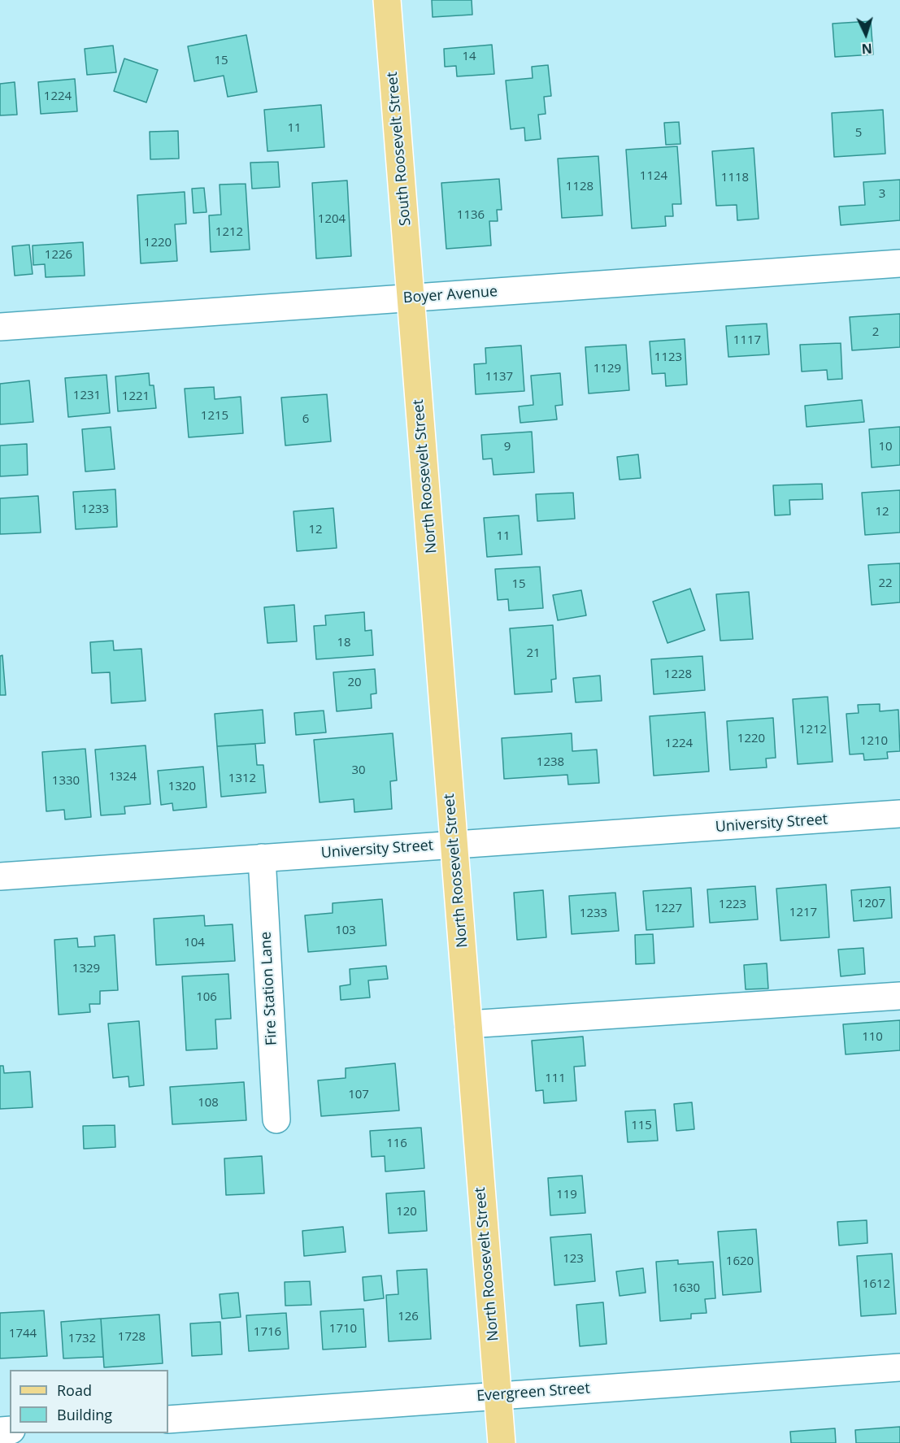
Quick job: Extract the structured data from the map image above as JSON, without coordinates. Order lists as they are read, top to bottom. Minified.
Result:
{"streets":{"main road":["South Roosevelt Street","North Roosevelt Street"],"street":["Boyer Avenue","University Street","Fire Station Lane","Evergreen Street"]},"crossings":[["South Roosevelt Street","Boyer Avenue"],["South Roosevelt Street","North Roosevelt Street"],["Boyer Avenue","North Roosevelt Street"],["North Roosevelt Street","University Street"],["North Roosevelt Street","Evergreen Street"],["University Street","Fire Station Lane"]],"house_numbers":["14","15","1224","11","5","1124","1118","1128","3","1136","1204","1212","1220","1226","2","1117","1123","1129","1137","1231","1221","1215","6","9","10","1233","12","12","11","22","15","18","21","1228","20","1212","1220","1210","1224","1238","30","1324","1312","1330","1320","1207","1223","1227","1217","1233","103","104","1329","106","110","111","107","108","115","116","119","120","123","1620","1612","1630","126","1710","1716","1744","1728","1732"],"legend":["Road","Building"],"north":"bottom"}
